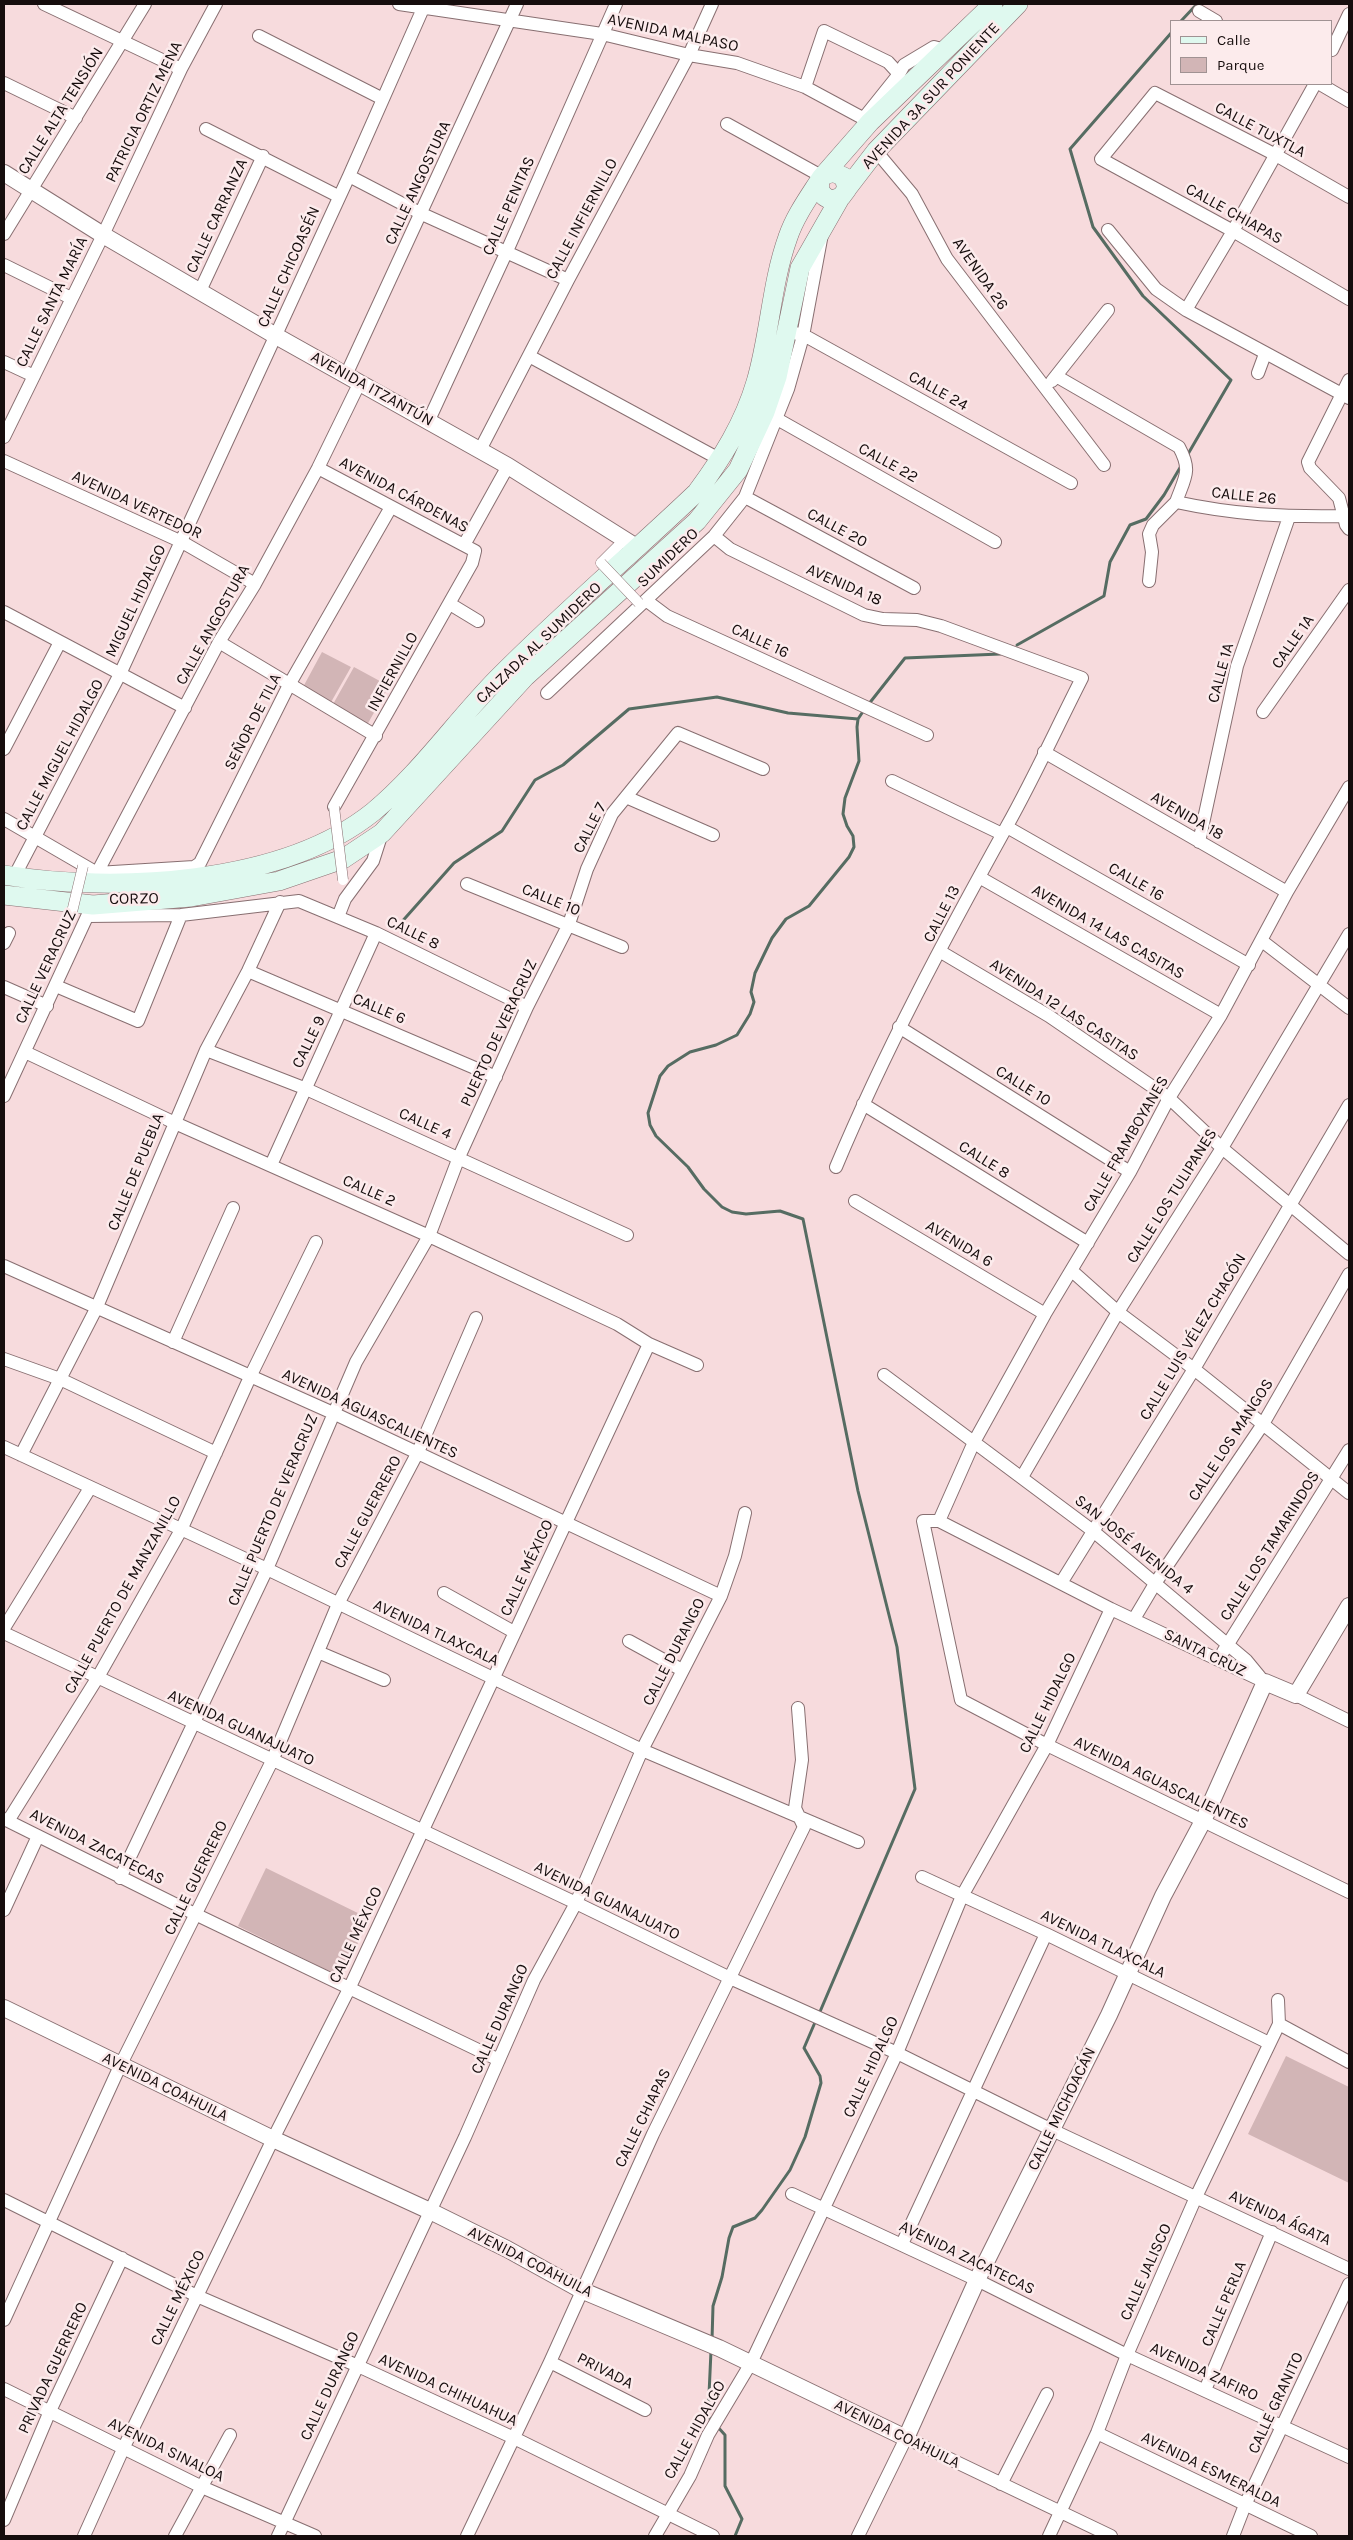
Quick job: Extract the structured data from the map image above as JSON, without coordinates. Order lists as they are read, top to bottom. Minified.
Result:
{"streets":{"main road":["AVENIDA 3A SUR PONIENTE","CALZADA AL SUMIDERO"],"street":["AVENIDA MALPASO","CALLE ALTA TENSIÓN","PATRICIA ORTIZ MENA","CALLE TUXTLA","CALLE ANGOSTURA","CALLE PENITAS","CALLE CHIAPAS","CALLE CARRANZA","CALLE INFIERNILLO","CALLE CHICOASÉN","AVENIDA 26","CALLE SANTA MARÍA","AVENIDA ITZANTÚN","CALLE 24","CALLE 22","AVENIDA CÁRDENAS","CALLE 26","AVENIDA VERTEDOR","CALLE 20","SUMIDERO","AVENIDA 18","MIGUEL HIDALGO","CALLE 16","CALLE 1A","INFIERNILLO","SEÑOR DE TILA","CALLE MIGUEL HIDALGO","CALLE 7","CORZO","CALLE 10","CALLE 13","AVENIDA 14 LAS CASITAS","CALLE 8","CALLE VERACRUZ","CALLE 6","AVENIDA 12 LAS CASITAS","PUERTO DE VERACRUZ","CALLE 9","CALLE 4","CALLE FRAMBOYANES","CALLE DE PUEBLA","CALLE 2","CALLE LOS TULIPANES","AVENIDA 6","CALLE LUIS VÉLEZ CHACÓN","AVENIDA AGUASCALIENTES","CALLE LOS MANGOS","CALLE PUERTO DE VERACRUZ","CALLE GUERRERO","SAN JOSÉ AVENIDA 4","CALLE LOS TAMARINDOS","CALLE MÉXICO","CALLE PUERTO DE MANZANILLO","AVENIDA TLAXCALA","CALLE DURANGO","SANTA CRUZ","CALLE HIDALGO","AVENIDA GUANAJUATO","AVENIDA ZACATECAS","AVENIDA COAHUILA","CALLE MICHOACÁN","AVENIDA ÁGATA","CALLE JALISCO","CALLE PERLA","PRIVADA GUERRERO","PRIVADA","AVENIDA ZAFIRO","AVENIDA CHIHUAHUA","CALLE GRANITO","AVENIDA SINALOA","AVENIDA ESMERALDA"]},"crossings":[["AVENIDA MALPASO","CALLE ANGOSTURA"],["AVENIDA MALPASO","CALLE PENITAS"],["AVENIDA MALPASO","CALLE INFIERNILLO"],["AVENIDA MALPASO","CALLE CHICOASÉN"],["AVENIDA MALPASO","CALZADA AL SUMIDERO"],["AVENIDA 3A SUR PONIENTE","AVENIDA 26"],["AVENIDA 3A SUR PONIENTE","CALZADA AL SUMIDERO"],["CALLE ALTA TENSIÓN","AVENIDA ITZANTÚN"],["PATRICIA ORTIZ MENA","CALLE SANTA MARÍA"],["PATRICIA ORTIZ MENA","AVENIDA ITZANTÚN"],["CALLE TUXTLA","CALLE CHIAPAS"],["CALLE ANGOSTURA","AVENIDA ITZANTÚN"],["CALLE ANGOSTURA","AVENIDA CÁRDENAS"],["CALLE ANGOSTURA","AVENIDA VERTEDOR"],["CALLE ANGOSTURA","CALZADA AL SUMIDERO"],["CALLE ANGOSTURA","SEÑOR DE TILA"],["CALLE PENITAS","AVENIDA ITZANTÚN"],["CALLE CHIAPAS","AVENIDA TLAXCALA"],["CALLE CHIAPAS","AVENIDA GUANAJUATO"],["CALLE CHIAPAS","AVENIDA COAHUILA"],["CALLE CHIAPAS","PRIVADA"],["CALLE CHIAPAS","AVENIDA CHIHUAHUA"],["CALLE CARRANZA","AVENIDA ITZANTÚN"],["CALLE INFIERNILLO","AVENIDA ITZANTÚN"],["CALLE CHICOASÉN","AVENIDA ITZANTÚN"],["CALLE CHICOASÉN","AVENIDA VERTEDOR"],["CALLE CHICOASÉN","MIGUEL HIDALGO"],["CALLE SANTA MARÍA","AVENIDA ITZANTÚN"],["AVENIDA ITZANTÚN","CALZADA AL SUMIDERO"],["AVENIDA ITZANTÚN","INFIERNILLO"],["CALLE 24","CALZADA AL SUMIDERO"],["CALLE 22","SUMIDERO"],["CALLE 22","CALZADA AL SUMIDERO"],["AVENIDA CÁRDENAS","INFIERNILLO"],["AVENIDA CÁRDENAS","SEÑOR DE TILA"],["CALLE 26","CALLE 1A"],["AVENIDA VERTEDOR","MIGUEL HIDALGO"],["CALLE 20","SUMIDERO"],["SUMIDERO","AVENIDA 18"],["SUMIDERO","CALLE 16"],["SUMIDERO","CALZADA AL SUMIDERO"],["AVENIDA 18","CALLE 1A"],["AVENIDA 18","CALLE 13"],["AVENIDA 18","CALLE FRAMBOYANES"],["MIGUEL HIDALGO","CALLE MIGUEL HIDALGO"],["CALLE 16","CALLE 13"],["CALLE 16","CALLE FRAMBOYANES"],["CALZADA AL SUMIDERO","SEÑOR DE TILA"],["CALZADA AL SUMIDERO","CALLE MIGUEL HIDALGO"],["CALZADA AL SUMIDERO","CORZO"],["CALZADA AL SUMIDERO","CALLE VERACRUZ"],["CALLE 7","CALLE 10"],["CALLE 7","PUERTO DE VERACRUZ"],["CORZO","CALLE 8"],["CORZO","CALLE VERACRUZ"],["CORZO","CALLE DE PUEBLA"],["CALLE 10","CALLE 13"],["CALLE 10","PUERTO DE VERACRUZ"],["CALLE 10","CALLE FRAMBOYANES"],["CALLE 13","AVENIDA 14 LAS CASITAS"],["CALLE 13","CALLE 8"],["CALLE 13","AVENIDA 12 LAS CASITAS"],["AVENIDA 14 LAS CASITAS","CALLE FRAMBOYANES"],["CALLE 8","PUERTO DE VERACRUZ"],["CALLE 8","CALLE 9"],["CALLE 8","CALLE FRAMBOYANES"],["CALLE 8","CALLE DE PUEBLA"],["CALLE VERACRUZ","CALLE 2"],["CALLE 6","PUERTO DE VERACRUZ"],["CALLE 6","CALLE 9"],["CALLE 6","CALLE DE PUEBLA"],["AVENIDA 12 LAS CASITAS","CALLE FRAMBOYANES"],["AVENIDA 12 LAS CASITAS","CALLE LOS TULIPANES"],["AVENIDA 12 LAS CASITAS","CALLE LUIS VÉLEZ CHACÓN"],["PUERTO DE VERACRUZ","CALLE 4"],["PUERTO DE VERACRUZ","CALLE PUERTO DE VERACRUZ"],["CALLE 9","CALLE 4"],["CALLE 9","CALLE 2"],["CALLE 4","CALLE DE PUEBLA"],["CALLE 4","CALLE PUERTO DE VERACRUZ"],["CALLE FRAMBOYANES","AVENIDA 6"],["CALLE FRAMBOYANES","AVENIDA AGUASCALIENTES"],["CALLE FRAMBOYANES","SAN JOSÉ AVENIDA 4"],["CALLE FRAMBOYANES","SANTA CRUZ"],["CALLE DE PUEBLA","CALLE 2"],["CALLE DE PUEBLA","AVENIDA AGUASCALIENTES"],["CALLE DE PUEBLA","AVENIDA TLAXCALA"],["CALLE 2","CALLE PUERTO DE VERACRUZ"],["CALLE 2","CALLE MÉXICO"],["CALLE LOS TULIPANES","SAN JOSÉ AVENIDA 4"],["CALLE LUIS VÉLEZ CHACÓN","SAN JOSÉ AVENIDA 4"],["CALLE LUIS VÉLEZ CHACÓN","SANTA CRUZ"],["AVENIDA AGUASCALIENTES","CALLE PUERTO DE VERACRUZ"],["AVENIDA AGUASCALIENTES","CALLE GUERRERO"],["AVENIDA AGUASCALIENTES","CALLE MÉXICO"],["AVENIDA AGUASCALIENTES","CALLE PUERTO DE MANZANILLO"],["AVENIDA AGUASCALIENTES","CALLE DURANGO"],["AVENIDA AGUASCALIENTES","SANTA CRUZ"],["AVENIDA AGUASCALIENTES","CALLE HIDALGO"],["AVENIDA AGUASCALIENTES","CALLE MICHOACÁN"],["CALLE LOS MANGOS","SAN JOSÉ AVENIDA 4"],["CALLE LOS MANGOS","SANTA CRUZ"],["CALLE PUERTO DE VERACRUZ","AVENIDA TLAXCALA"],["CALLE PUERTO DE VERACRUZ","AVENIDA GUANAJUATO"],["CALLE PUERTO DE VERACRUZ","AVENIDA ZACATECAS"],["CALLE GUERRERO","AVENIDA TLAXCALA"],["CALLE GUERRERO","AVENIDA GUANAJUATO"],["CALLE GUERRERO","AVENIDA ZACATECAS"],["CALLE GUERRERO","AVENIDA COAHUILA"],["CALLE GUERRERO","AVENIDA CHIHUAHUA"],["SAN JOSÉ AVENIDA 4","CALLE LOS TAMARINDOS"],["SAN JOSÉ AVENIDA 4","SANTA CRUZ"],["SAN JOSÉ AVENIDA 4","CALLE MICHOACÁN"],["CALLE LOS TAMARINDOS","SANTA CRUZ"],["CALLE MÉXICO","AVENIDA TLAXCALA"],["CALLE MÉXICO","AVENIDA GUANAJUATO"],["CALLE MÉXICO","AVENIDA ZACATECAS"],["CALLE MÉXICO","AVENIDA COAHUILA"],["CALLE MÉXICO","AVENIDA CHIHUAHUA"],["CALLE MÉXICO","AVENIDA SINALOA"],["CALLE PUERTO DE MANZANILLO","AVENIDA TLAXCALA"],["CALLE PUERTO DE MANZANILLO","AVENIDA GUANAJUATO"],["CALLE PUERTO DE MANZANILLO","AVENIDA ZACATECAS"],["AVENIDA TLAXCALA","CALLE DURANGO"],["AVENIDA TLAXCALA","CALLE HIDALGO"],["AVENIDA TLAXCALA","CALLE MICHOACÁN"],["AVENIDA TLAXCALA","CALLE JALISCO"],["CALLE DURANGO","AVENIDA GUANAJUATO"],["CALLE DURANGO","AVENIDA ZACATECAS"],["CALLE DURANGO","AVENIDA COAHUILA"],["CALLE DURANGO","AVENIDA CHIHUAHUA"],["CALLE DURANGO","AVENIDA SINALOA"],["SANTA CRUZ","CALLE HIDALGO"],["SANTA CRUZ","CALLE MICHOACÁN"],["CALLE HIDALGO","AVENIDA GUANAJUATO"],["CALLE HIDALGO","AVENIDA ZACATECAS"],["CALLE HIDALGO","AVENIDA COAHUILA"],["CALLE HIDALGO","AVENIDA CHIHUAHUA"],["AVENIDA GUANAJUATO","CALLE MICHOACÁN"],["AVENIDA GUANAJUATO","AVENIDA ÁGATA"],["AVENIDA GUANAJUATO","CALLE JALISCO"],["AVENIDA ZACATECAS","CALLE MICHOACÁN"],["AVENIDA ZACATECAS","CALLE JALISCO"],["AVENIDA ZACATECAS","AVENIDA ZAFIRO"],["AVENIDA COAHUILA","CALLE MICHOACÁN"],["AVENIDA COAHUILA","CALLE JALISCO"],["AVENIDA ÁGATA","CALLE JALISCO"],["AVENIDA ÁGATA","CALLE PERLA"],["CALLE JALISCO","AVENIDA ZAFIRO"],["CALLE JALISCO","AVENIDA ESMERALDA"],["CALLE PERLA","AVENIDA ZAFIRO"],["PRIVADA GUERRERO","AVENIDA CHIHUAHUA"],["PRIVADA GUERRERO","AVENIDA SINALOA"],["AVENIDA ZAFIRO","CALLE GRANITO"],["CALLE GRANITO","AVENIDA ESMERALDA"]],"legend":["Calle","Parque"]}
